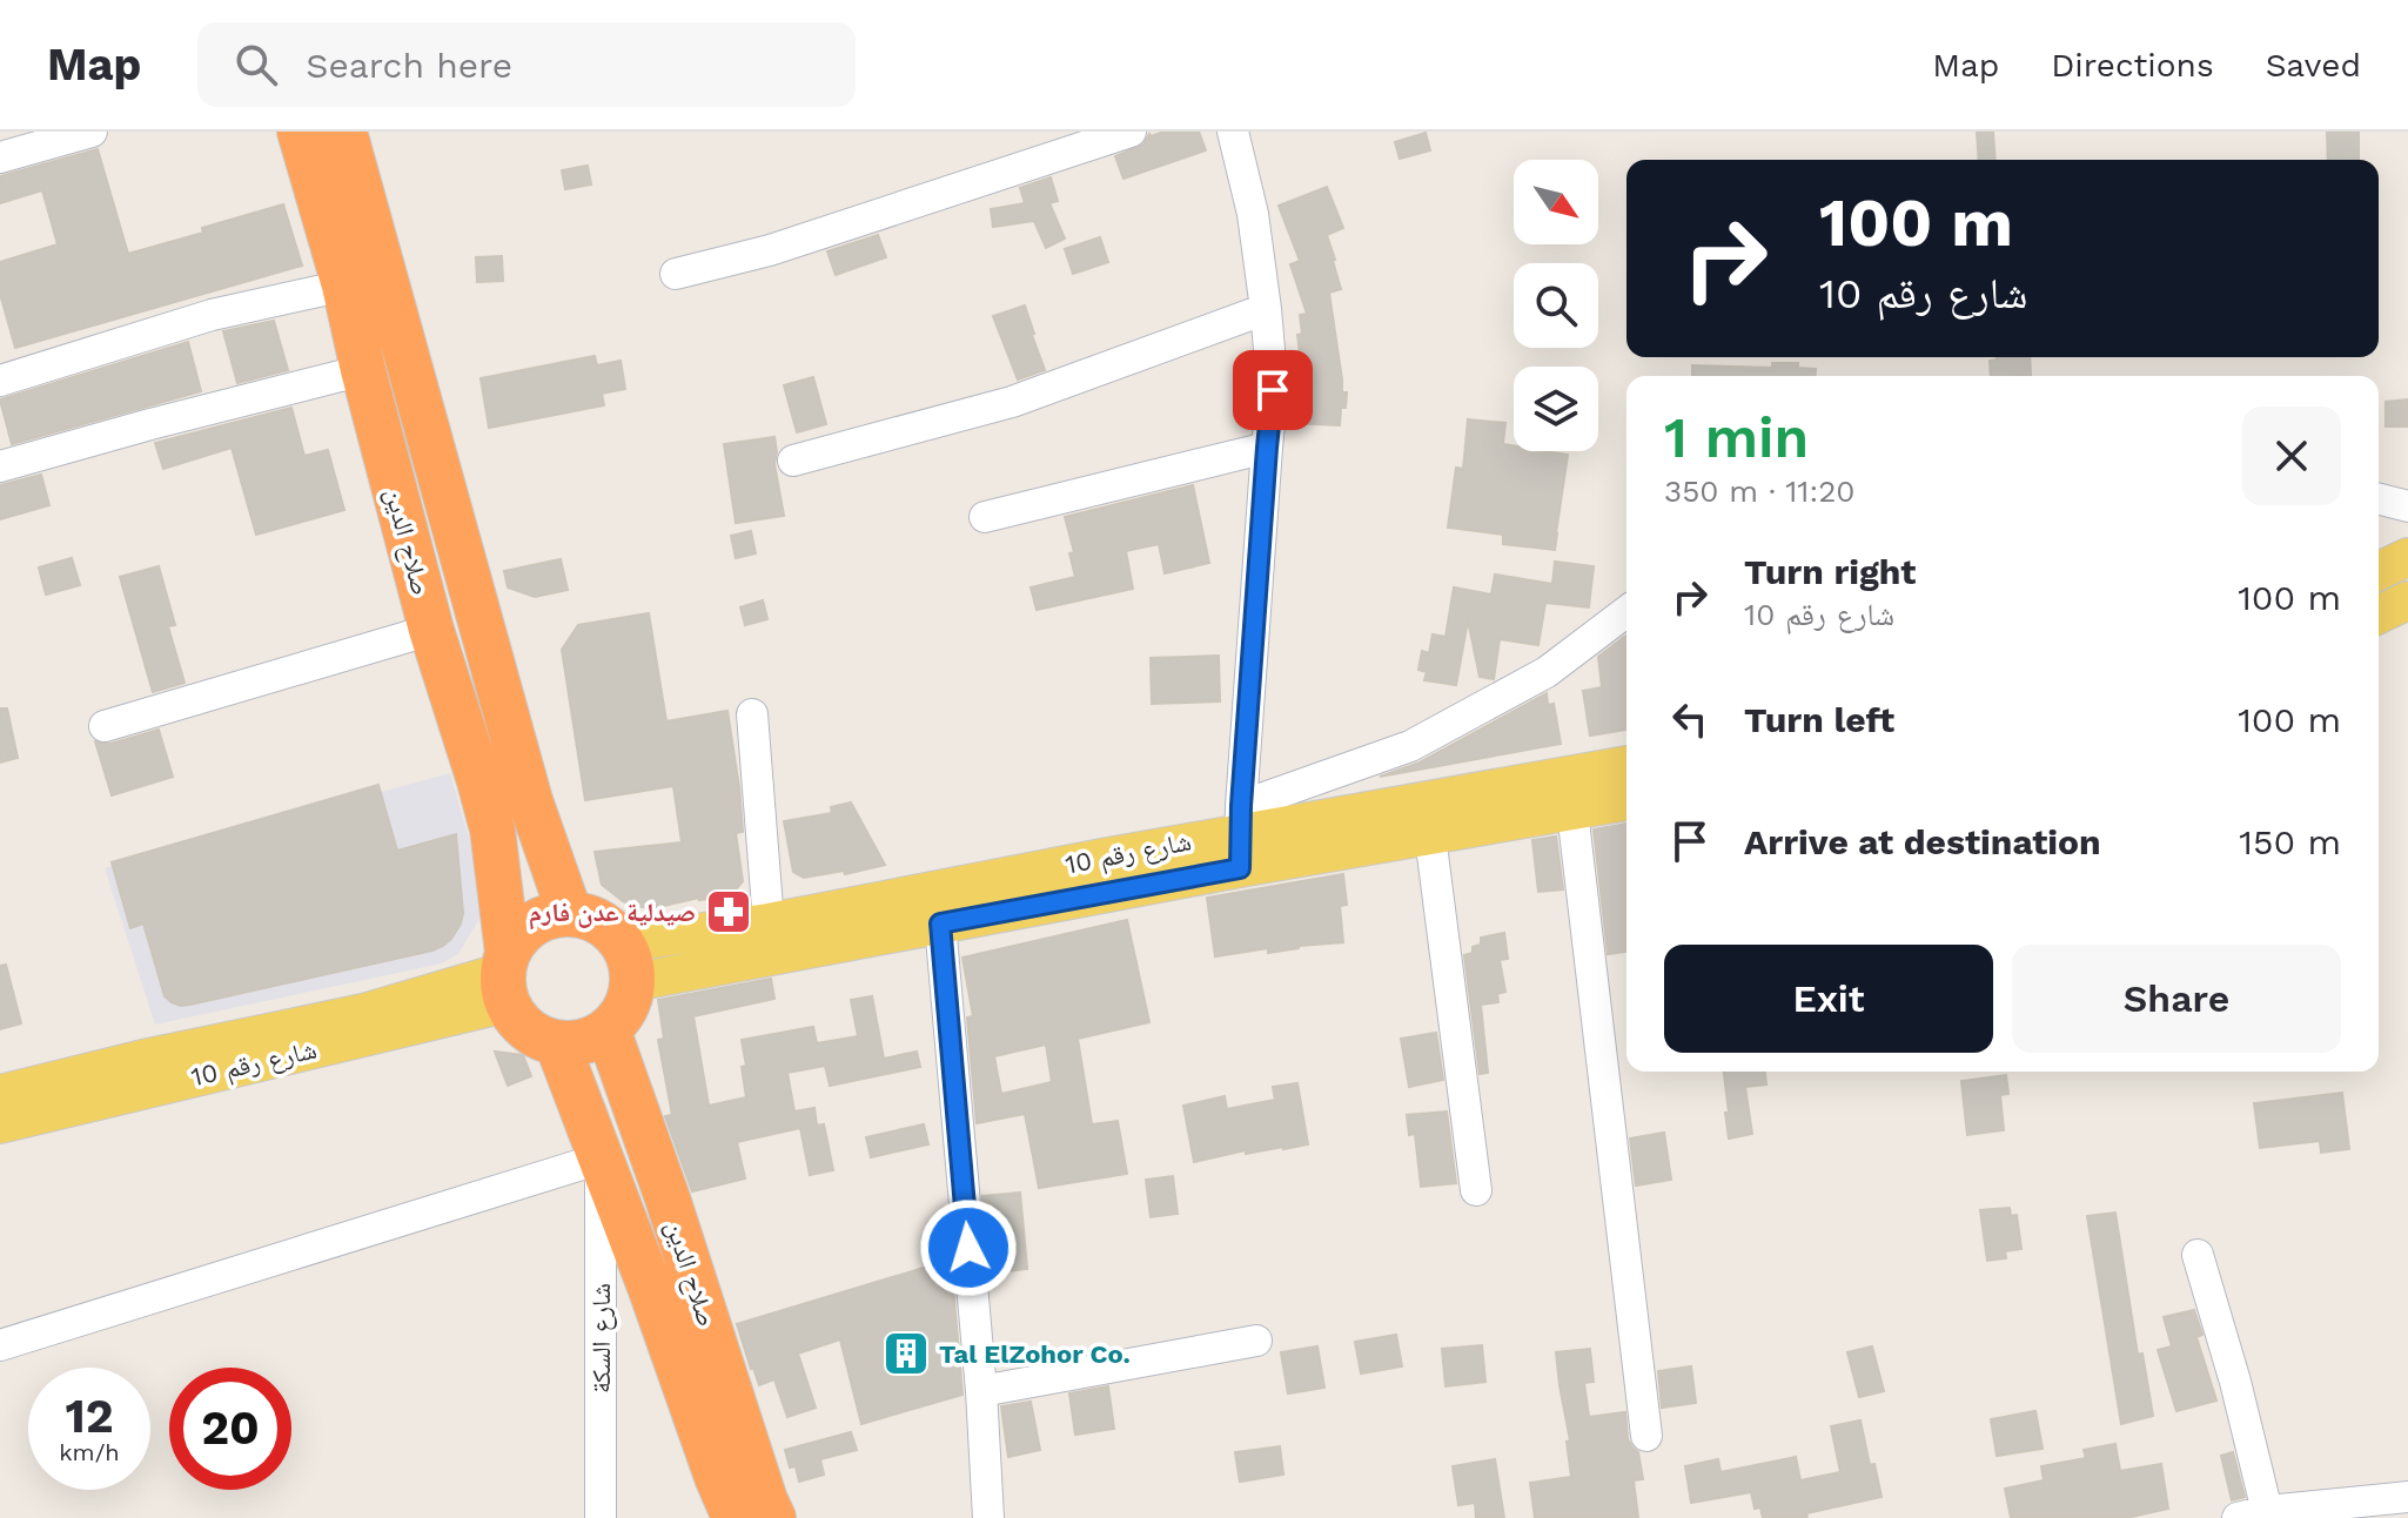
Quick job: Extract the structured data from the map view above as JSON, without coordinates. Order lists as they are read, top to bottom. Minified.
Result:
{"streets":{"highway":["صلاح الدين"],"main road":["شارع رقم 10"],"street":["شارع السكة"]},"crossings":[["صلاح الدين","شارع رقم 10"],["صلاح الدين","شارع السكة"]],"places":{"pharmacy":["صيدلية عدن فارم"],"building":["Tal ElZohor Co."]},"north":"bottom right","page":{"header":"Map","search":"Search here","nav":["Map","Directions","Saved"],"turn":["100 m","شارع رقم 10"],"heading":["1 min","350 m · 11:20"],"list":[{"name":"Turn right","note":"شارع رقم 10","value":"100 m"},{"name":"Turn left","value":"100 m"},{"name":"Arrive at destination","value":"150 m"}],"buttons":["Exit","Share"],"speed":"12 km/h","limit":"20"}}
